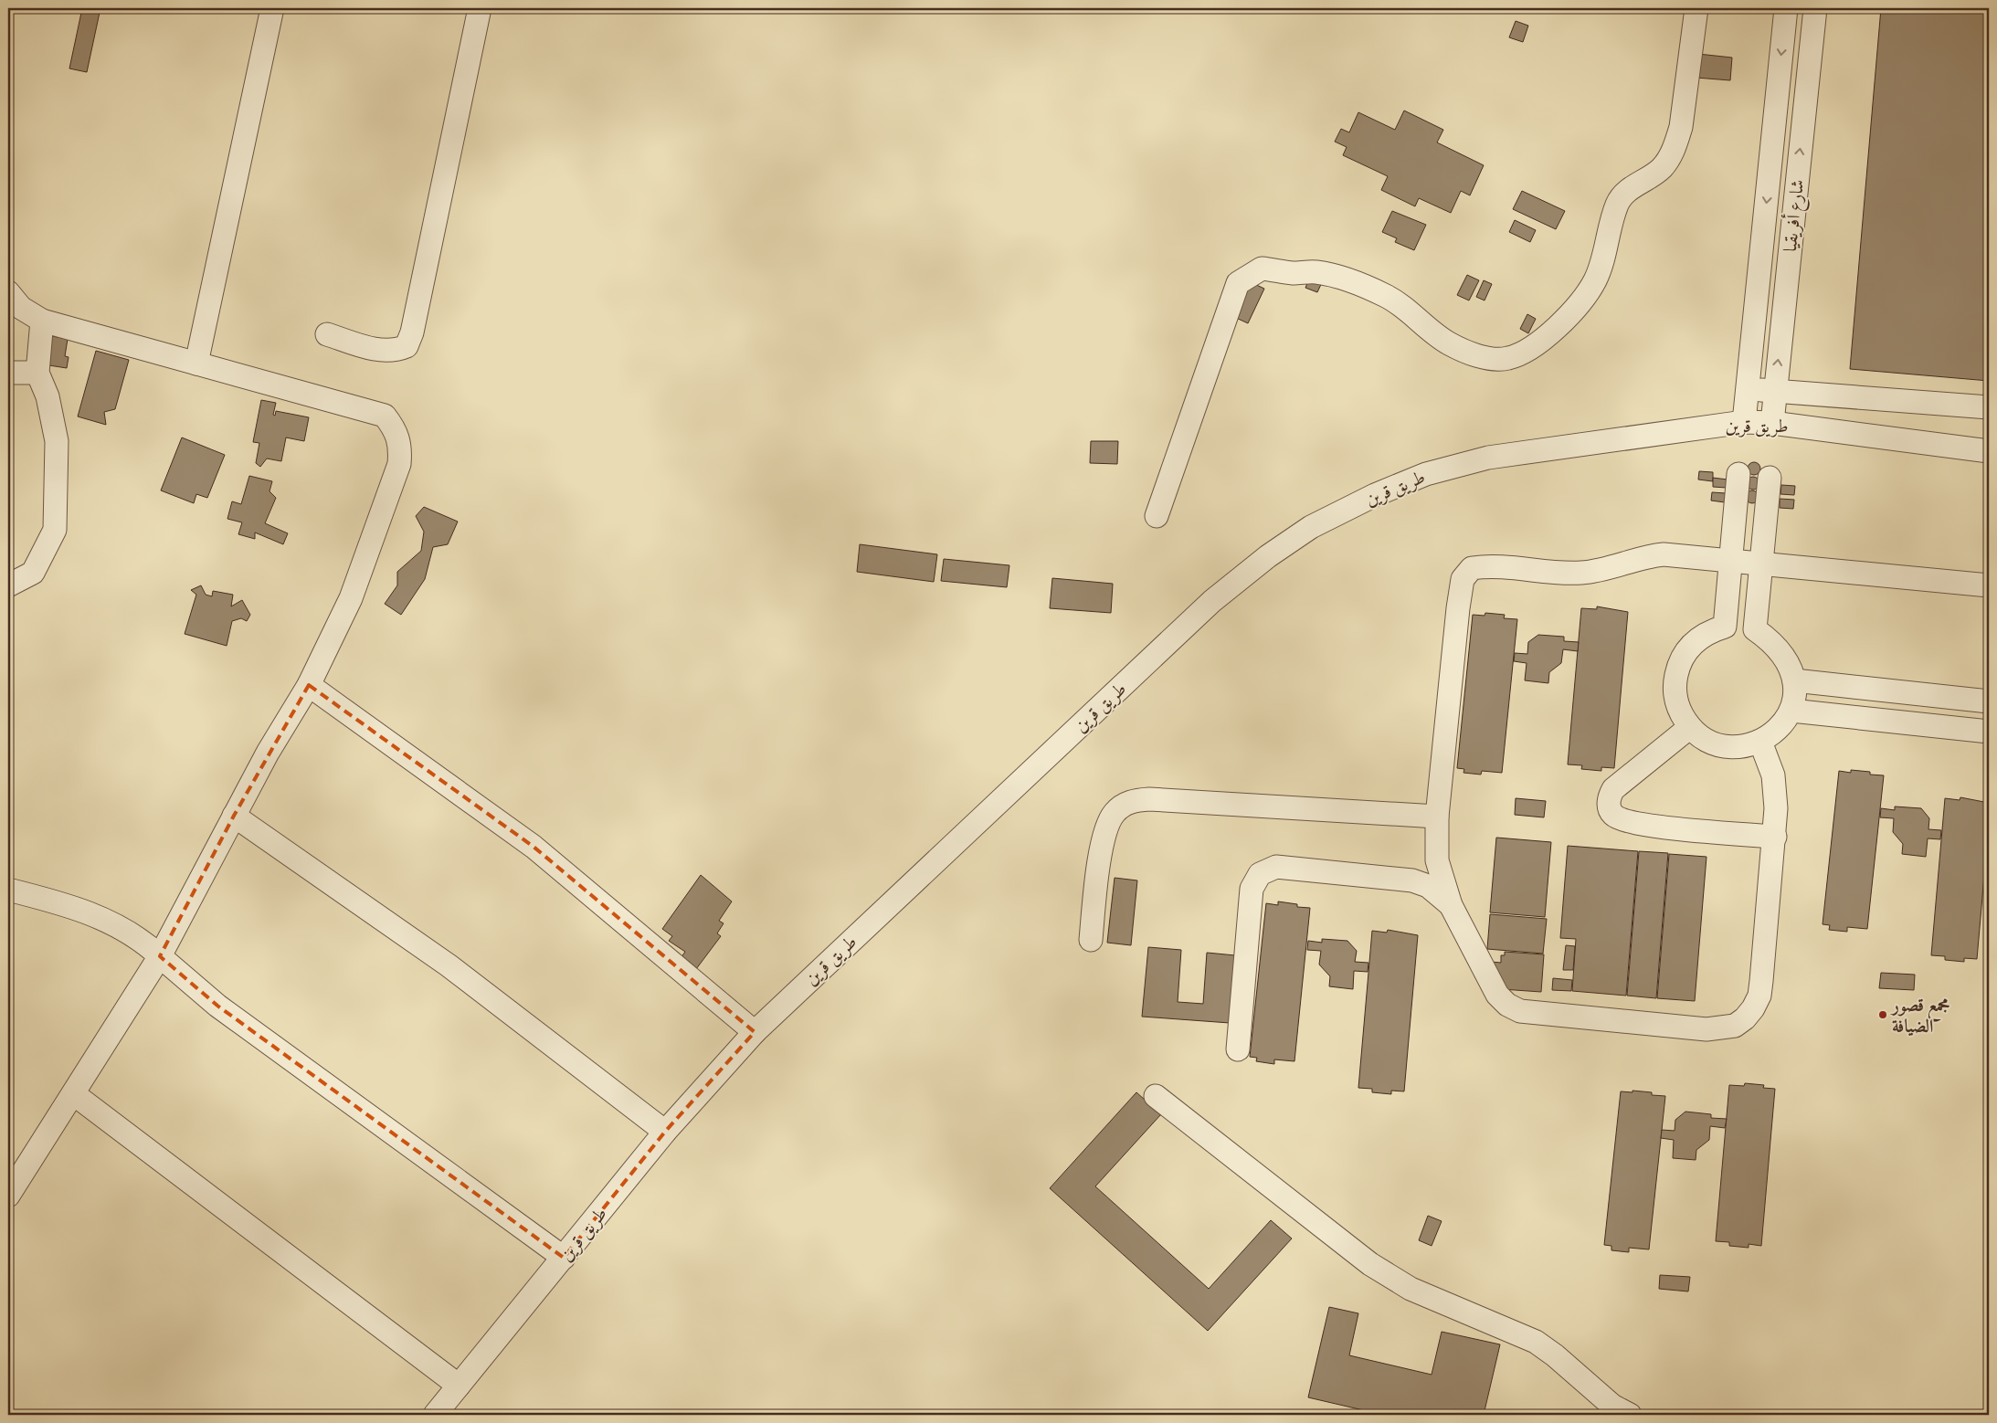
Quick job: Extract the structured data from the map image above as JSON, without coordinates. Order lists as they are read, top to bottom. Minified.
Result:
{"streets":{"street":["شارع أفريقيا","طريق قرين"]},"crossings":[["شارع أفريقيا","طريق قرين"]],"places":["مجمع قصور الضيافة"]}
